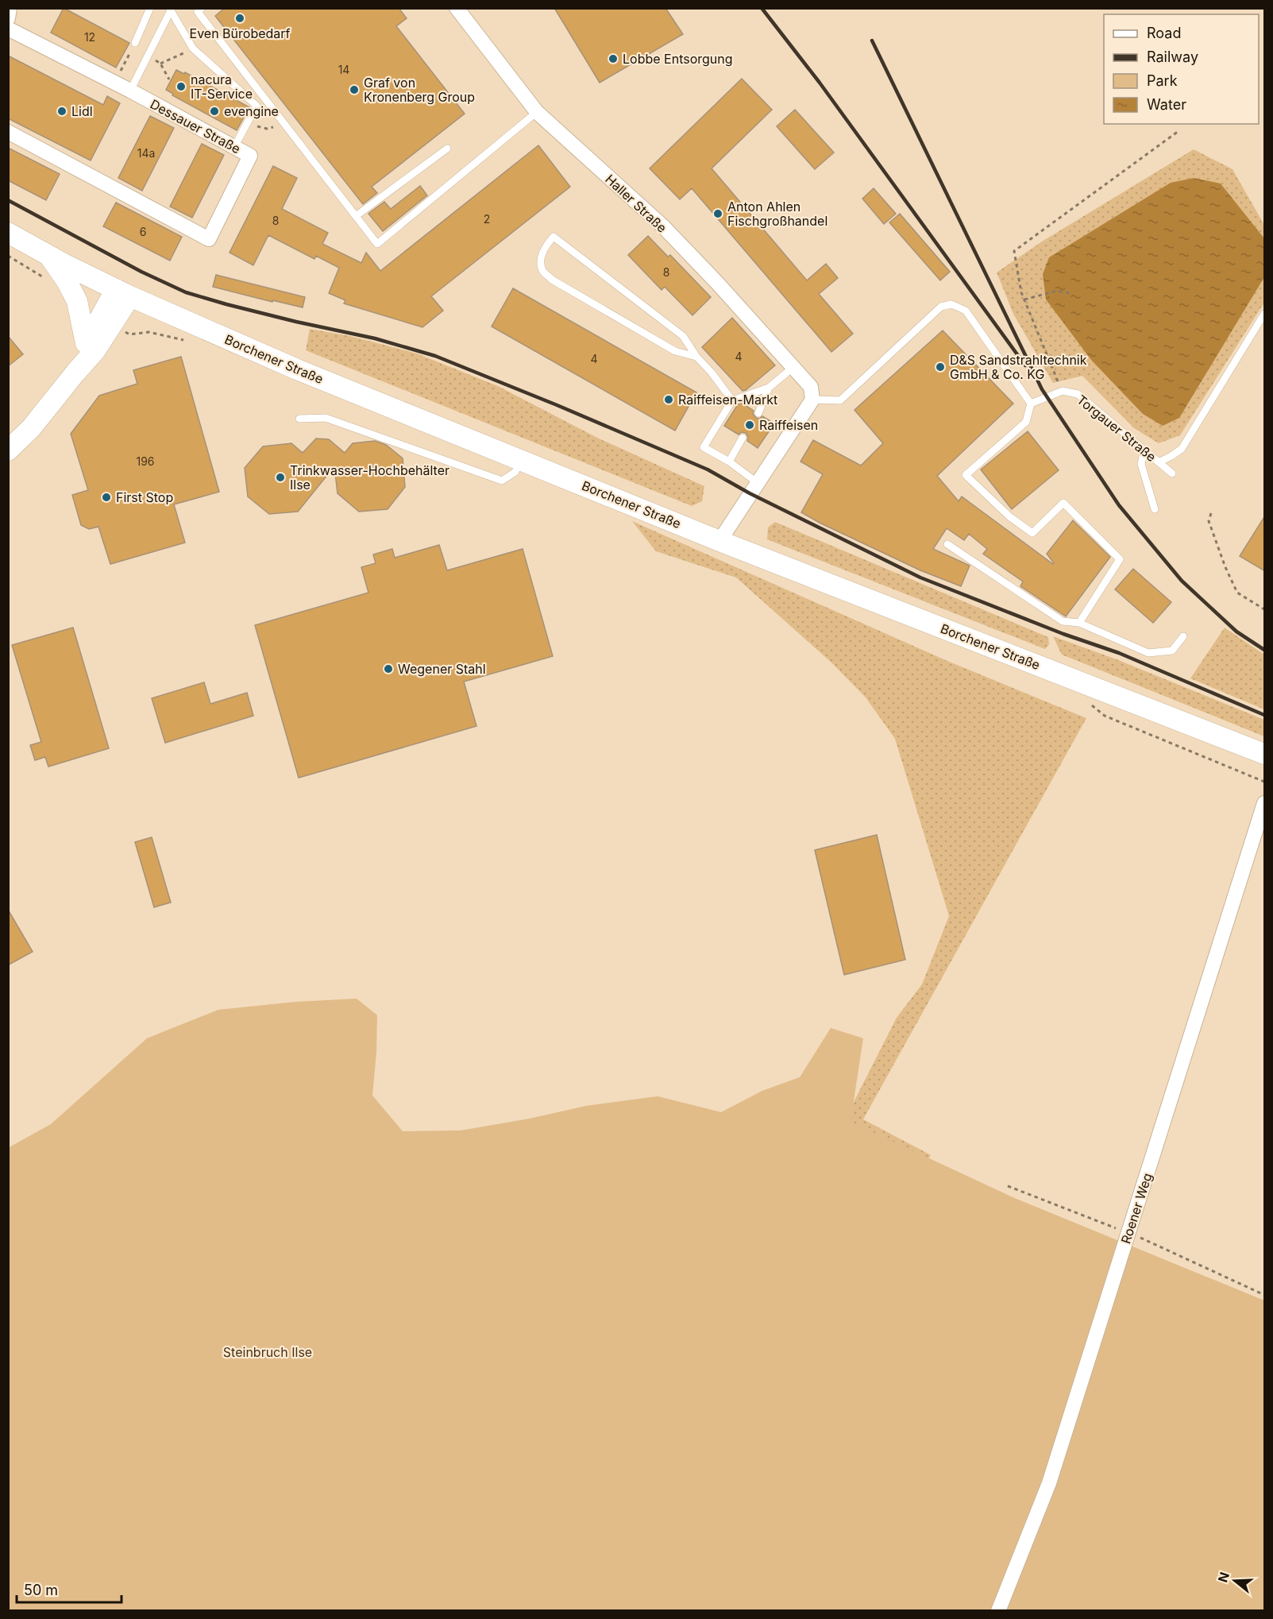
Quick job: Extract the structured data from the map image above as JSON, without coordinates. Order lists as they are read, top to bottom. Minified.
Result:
{"streets":{"main road":["Borchener Straße"],"street":["Dessauer Straße","Haller Straße","Roener Weg"],"lane":["Torgauer Straße"]},"parks":["Steinbruch Ilse"],"places":["Even Bürobedarf","Lobbe Entsorgung","nacura IT-Service","Graf von Kronenberg Group","Lidl","evengine","Anton Ahlen Fischgroßhandel","D&S Sandstrahltechnik GmbH & Co. KG","Raiffeisen-Markt","Raiffeisen","Trinkwasser-Hochbehälter Ilse","First Stop","Wegener Stahl"],"house_numbers":["12","14","14a","2","8","6","8","4","4","196"],"legend":["Road","Railway","Park","Water"],"scale_bar":"50 m","north":"left"}
